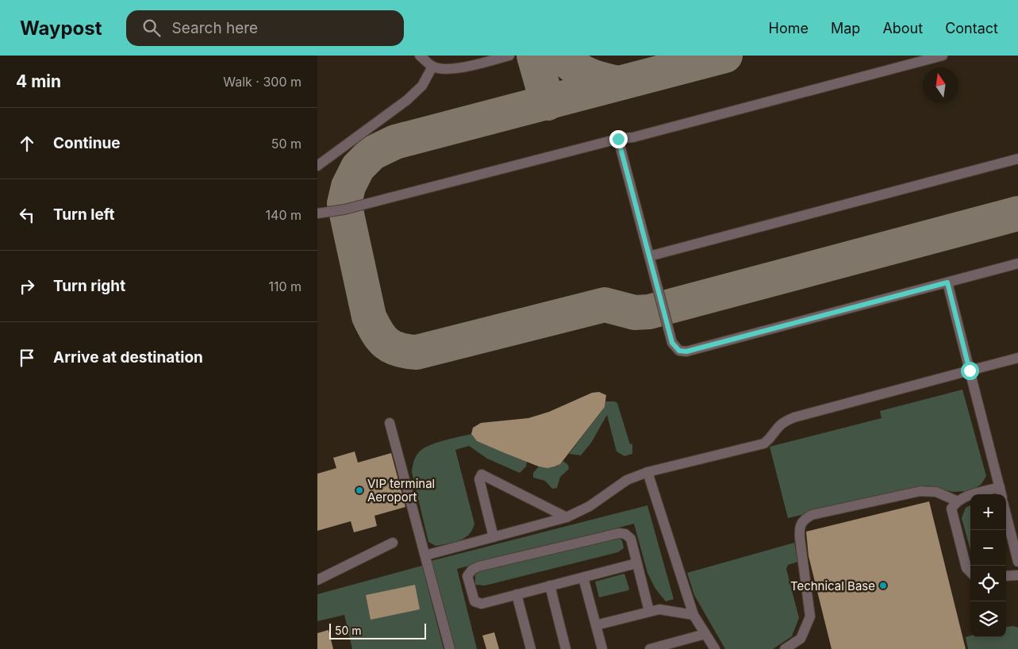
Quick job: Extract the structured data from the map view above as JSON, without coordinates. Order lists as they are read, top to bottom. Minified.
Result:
{"places":["VIP terminal Aeroport","Technical Base"],"scale_bar":"50 m","north":"top","page":{"header":"Waypost","search":"Search here","nav":["Home","Map","About","Contact"],"heading":["4 min","Walk · 300 m"],"list":[["Continue","50 m"],["Turn left","140 m"],["Turn right","110 m"],"Arrive at destination"],"map_buttons":["+","−"],"scale":"50 m"}}
